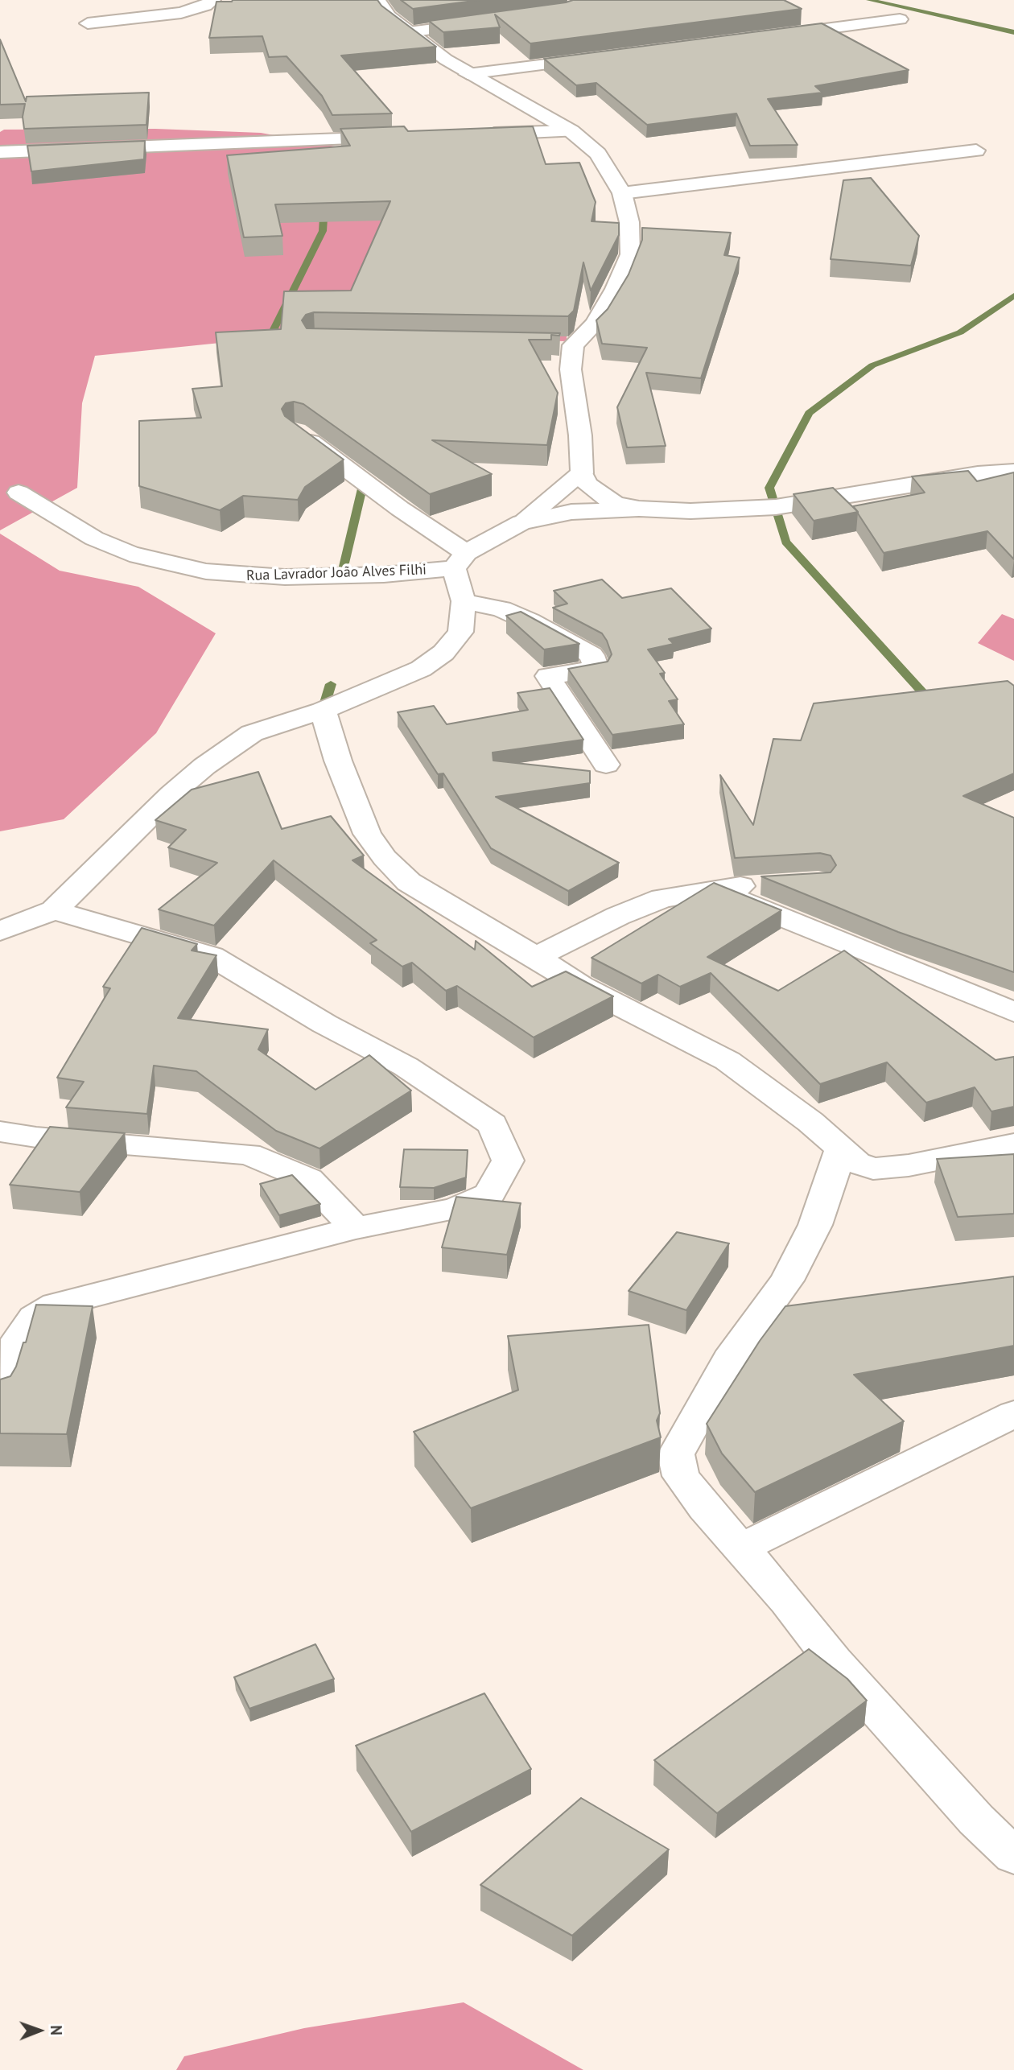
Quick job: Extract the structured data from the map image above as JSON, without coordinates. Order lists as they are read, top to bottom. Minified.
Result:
{"streets":{"street":["Rua Lavrador João Alves Filhi"]},"north":"right"}
